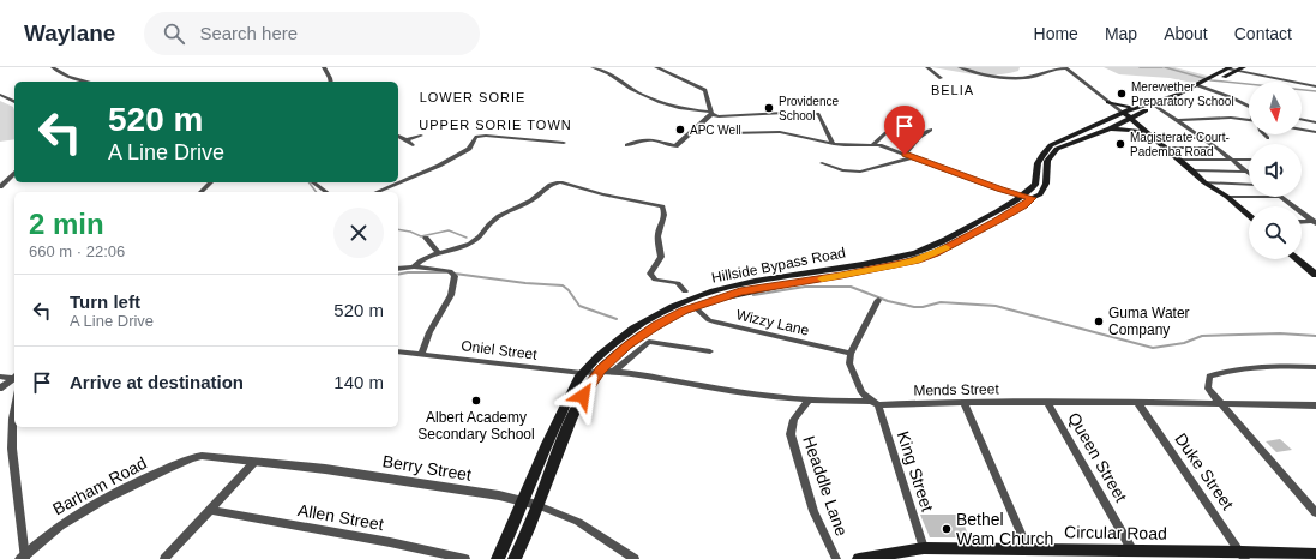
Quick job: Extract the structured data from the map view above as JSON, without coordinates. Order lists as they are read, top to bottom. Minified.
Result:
{"streets":{"main road":["Hillside Bypass Road","Circular Road"],"street":["Wizzy Lane","Oniel Street","Mends Street","Queen Street","Berry Street","King Street","Duke Street","Barham Road","Headdle Lane","Allen Street"]},"crossings":[["Hillside Bypass Road","Wizzy Lane"],["Hillside Bypass Road","Oniel Street"],["Hillside Bypass Road","Mends Street"],["Hillside Bypass Road","Berry Street"],["Oniel Street","Mends Street"],["Mends Street","Queen Street"],["Mends Street","King Street"],["Mends Street","Duke Street"],["Mends Street","Headdle Lane"],["Queen Street","Circular Road"],["Berry Street","Barham Road"],["King Street","Circular Road"],["Duke Street","Circular Road"]],"districts":["BELIA","LOWER SORIE","UPPER SORIE TOWN"],"places":["Merewether Preparatory School","Providence School","APC Well","Magisterate Court- Pademba Road","Guma Water Company","Albert Academy Secondary School","Bethel Wam Church"],"north":"bottom","page":{"header":"Waylane","search":"Search here","nav":["Home","Map","About","Contact"],"turn":["520 m","A Line Drive"],"heading":["2 min","660 m · 22:06"],"list":[{"name":"Turn left","note":"A Line Drive","value":"520 m"},{"name":"Arrive at destination","value":"140 m"}]}}
